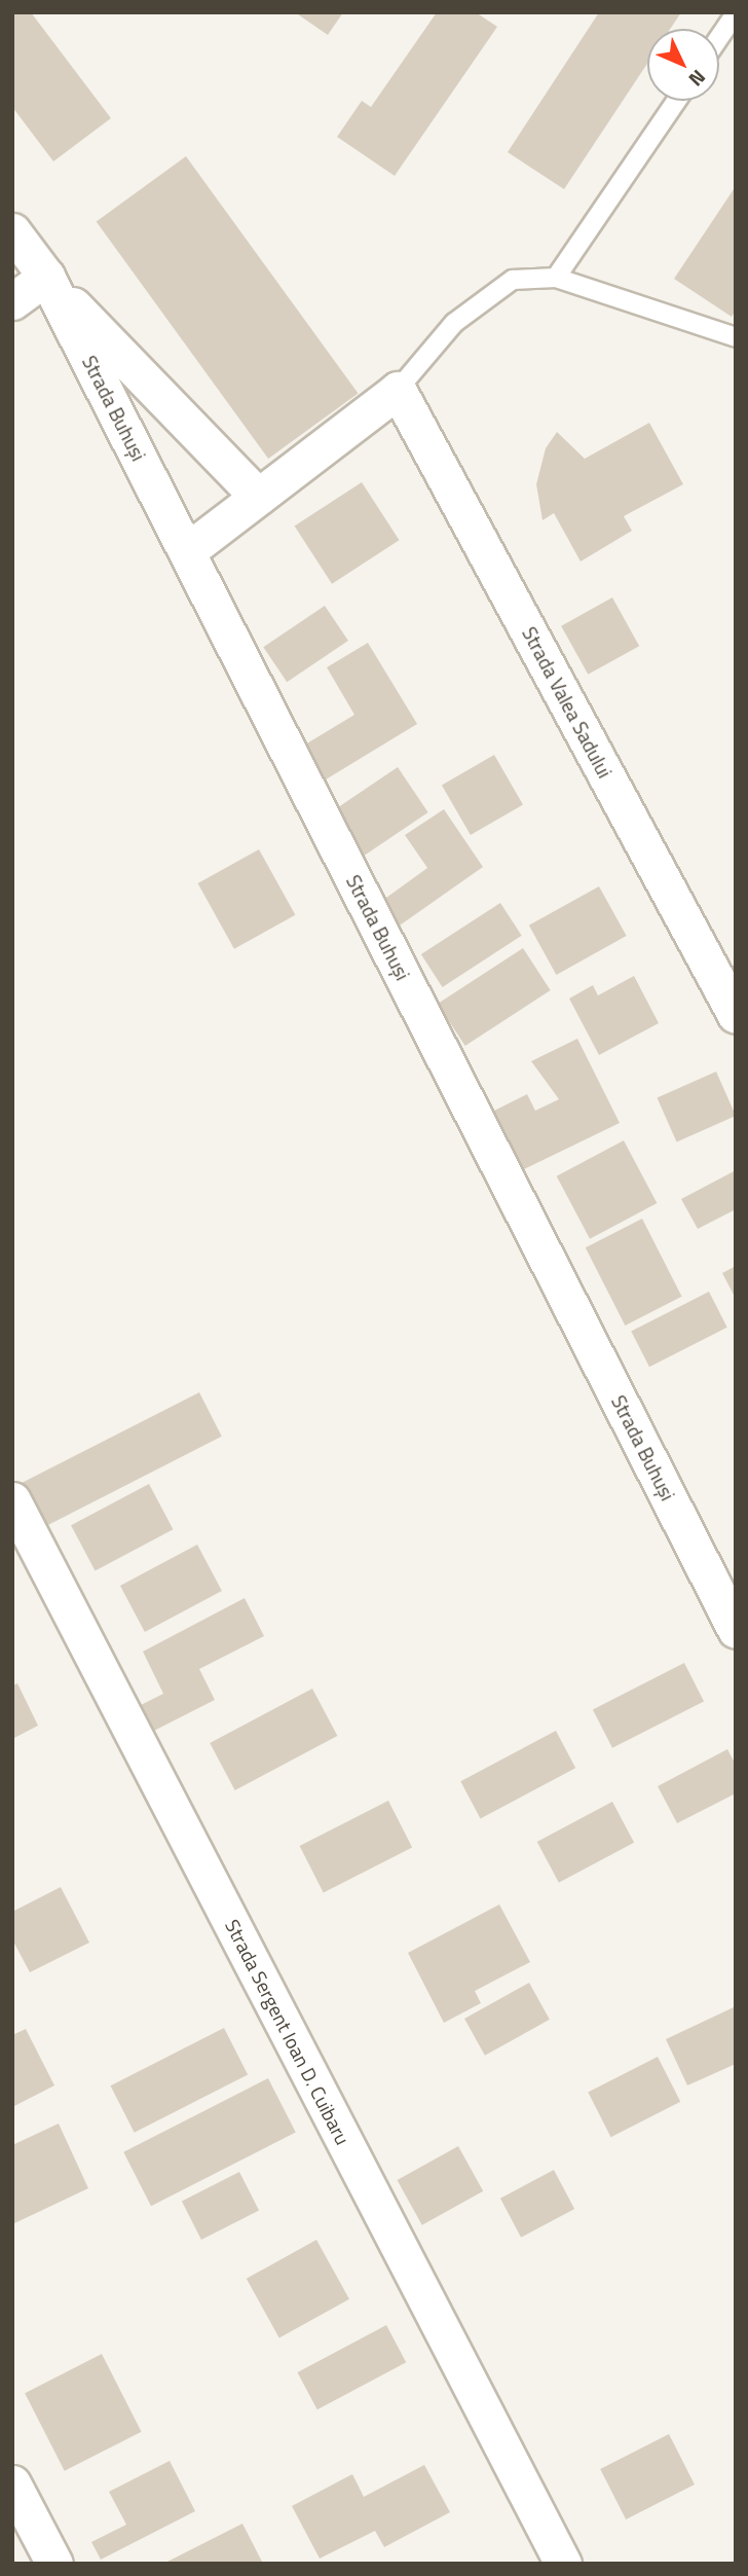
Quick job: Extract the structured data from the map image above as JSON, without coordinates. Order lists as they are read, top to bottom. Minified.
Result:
{"streets":{"street":["Strada Buhuși","Strada Valea Sadului","Strada Sergent Ioan D. Cuibaru"]},"north":"bottom right"}
